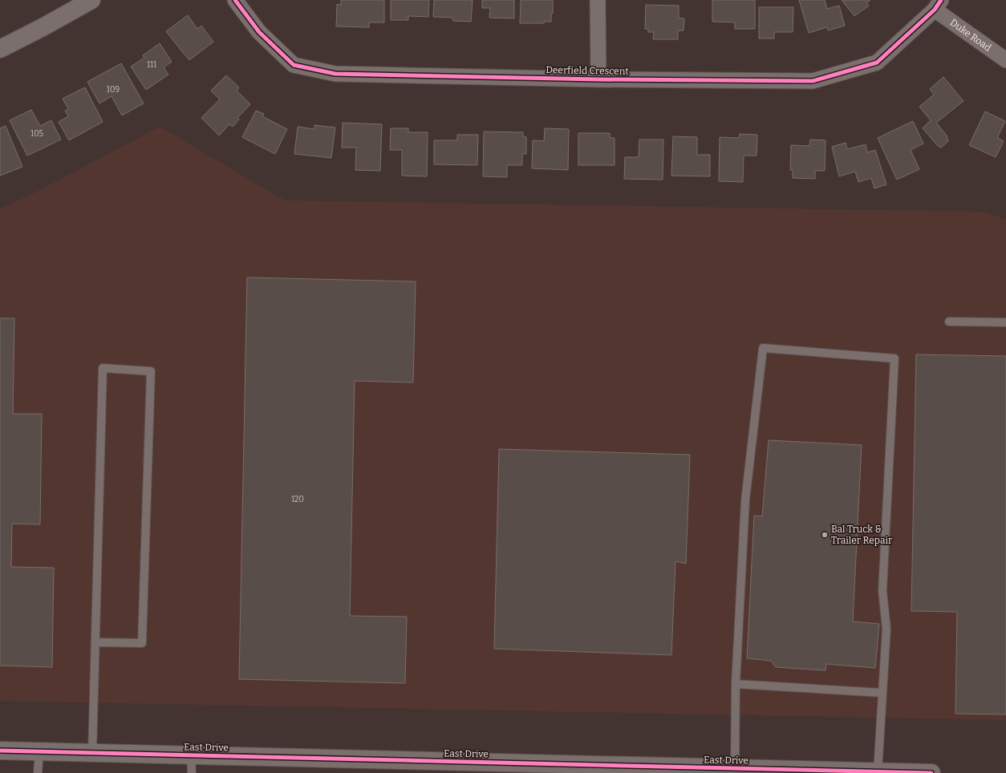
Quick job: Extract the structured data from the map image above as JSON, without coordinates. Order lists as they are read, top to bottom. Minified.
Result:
{"streets":{"street":["Duke Road","Deerfield Crescent","East Drive"]},"crossings":[["Duke Road","Deerfield Crescent"]],"places":["Bal Truck & Trailer Repair"],"house_numbers":["111","109","105","120"]}
